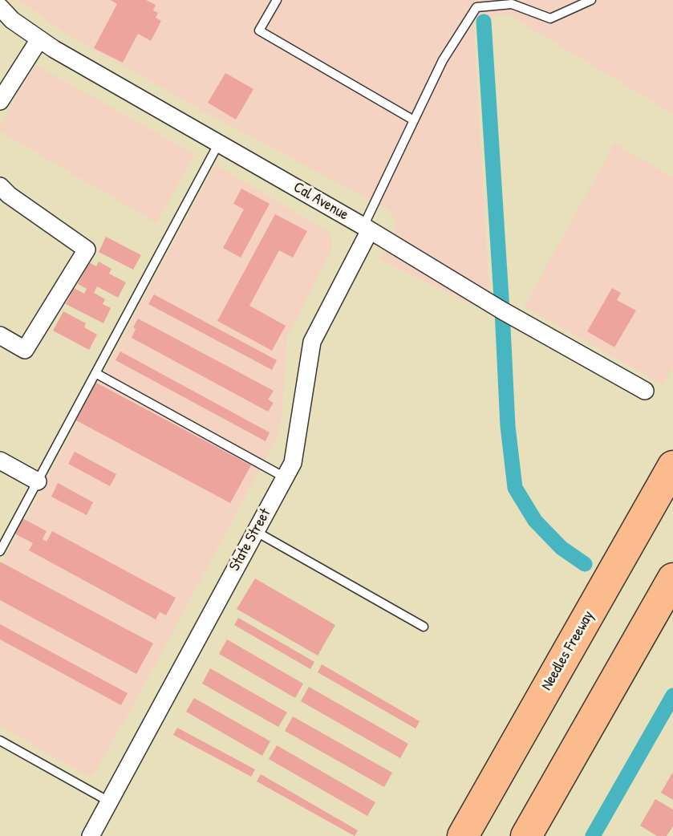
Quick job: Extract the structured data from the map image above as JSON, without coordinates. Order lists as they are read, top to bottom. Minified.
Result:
{"streets":{"highway":["Needles Freeway"],"street":["Cal Avenue","State Street"]},"crossings":[["Cal Avenue","State Street"]]}
